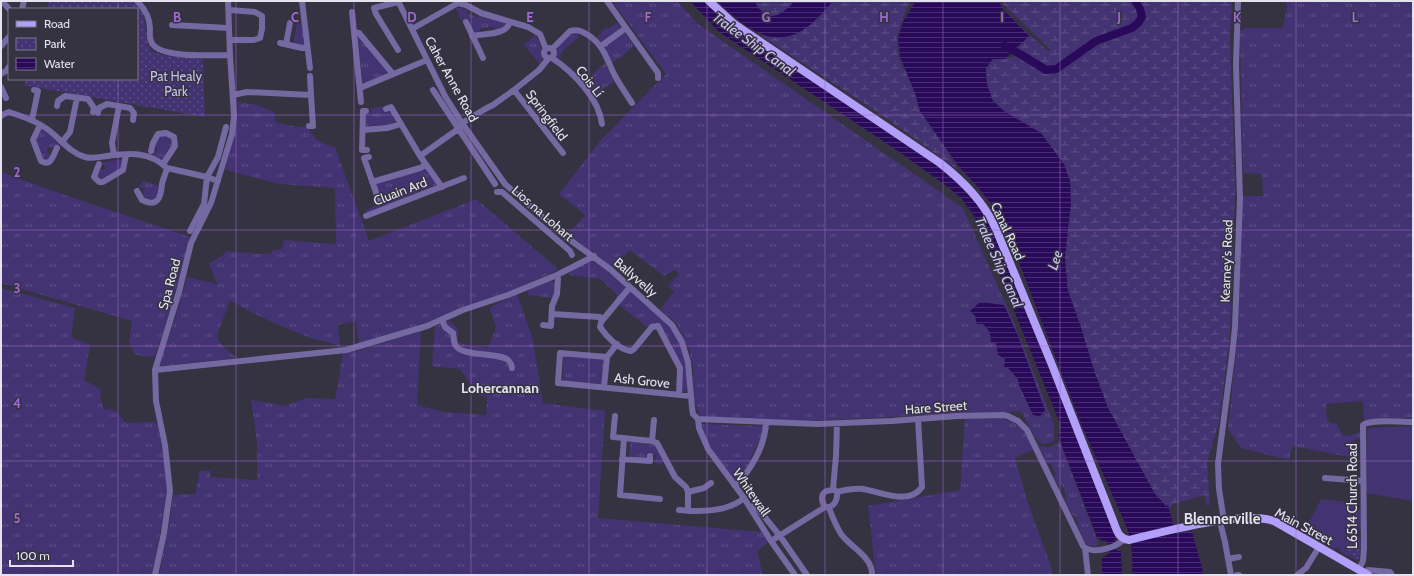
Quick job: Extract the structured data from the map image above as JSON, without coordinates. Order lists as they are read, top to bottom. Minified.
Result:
{"streets":{"main road":["Canal Road","Main Street"],"street":["Caher Anne Road","Cois Lí","Springfield","Cluain Ard","Lios na Lohart","Kearney's Road","Ballyvelly","Spa Road","Ash Grove","Hare Street","Whitewall","L6514 Church Road"]},"crossings":[["Caher Anne Road","Cluain Ard"],["Caher Anne Road","Ballyvelly"],["Cois Lí","Cluain Ard"],["Springfield","Cluain Ard"],["Canal Road","Main Street"],["Kearney's Road","Main Street"],["Ballyvelly","Ash Grove"],["Ballyvelly","Hare Street"],["Ballyvelly","Whitewall"],["Hare Street","Whitewall"],["L6514 Church Road","Main Street"]],"districts":["Lohercannan","Blennerville"],"water":["Tralee Ship Canal","Lee"],"parks":["Pat Healy Park"],"legend":["Road","Park","Water"],"scale_bar":"100 m","grid":{"columns":["B","C","D","E","F","G","H","I","J","K","L"],"rows":["2","3","4","5"]}}
